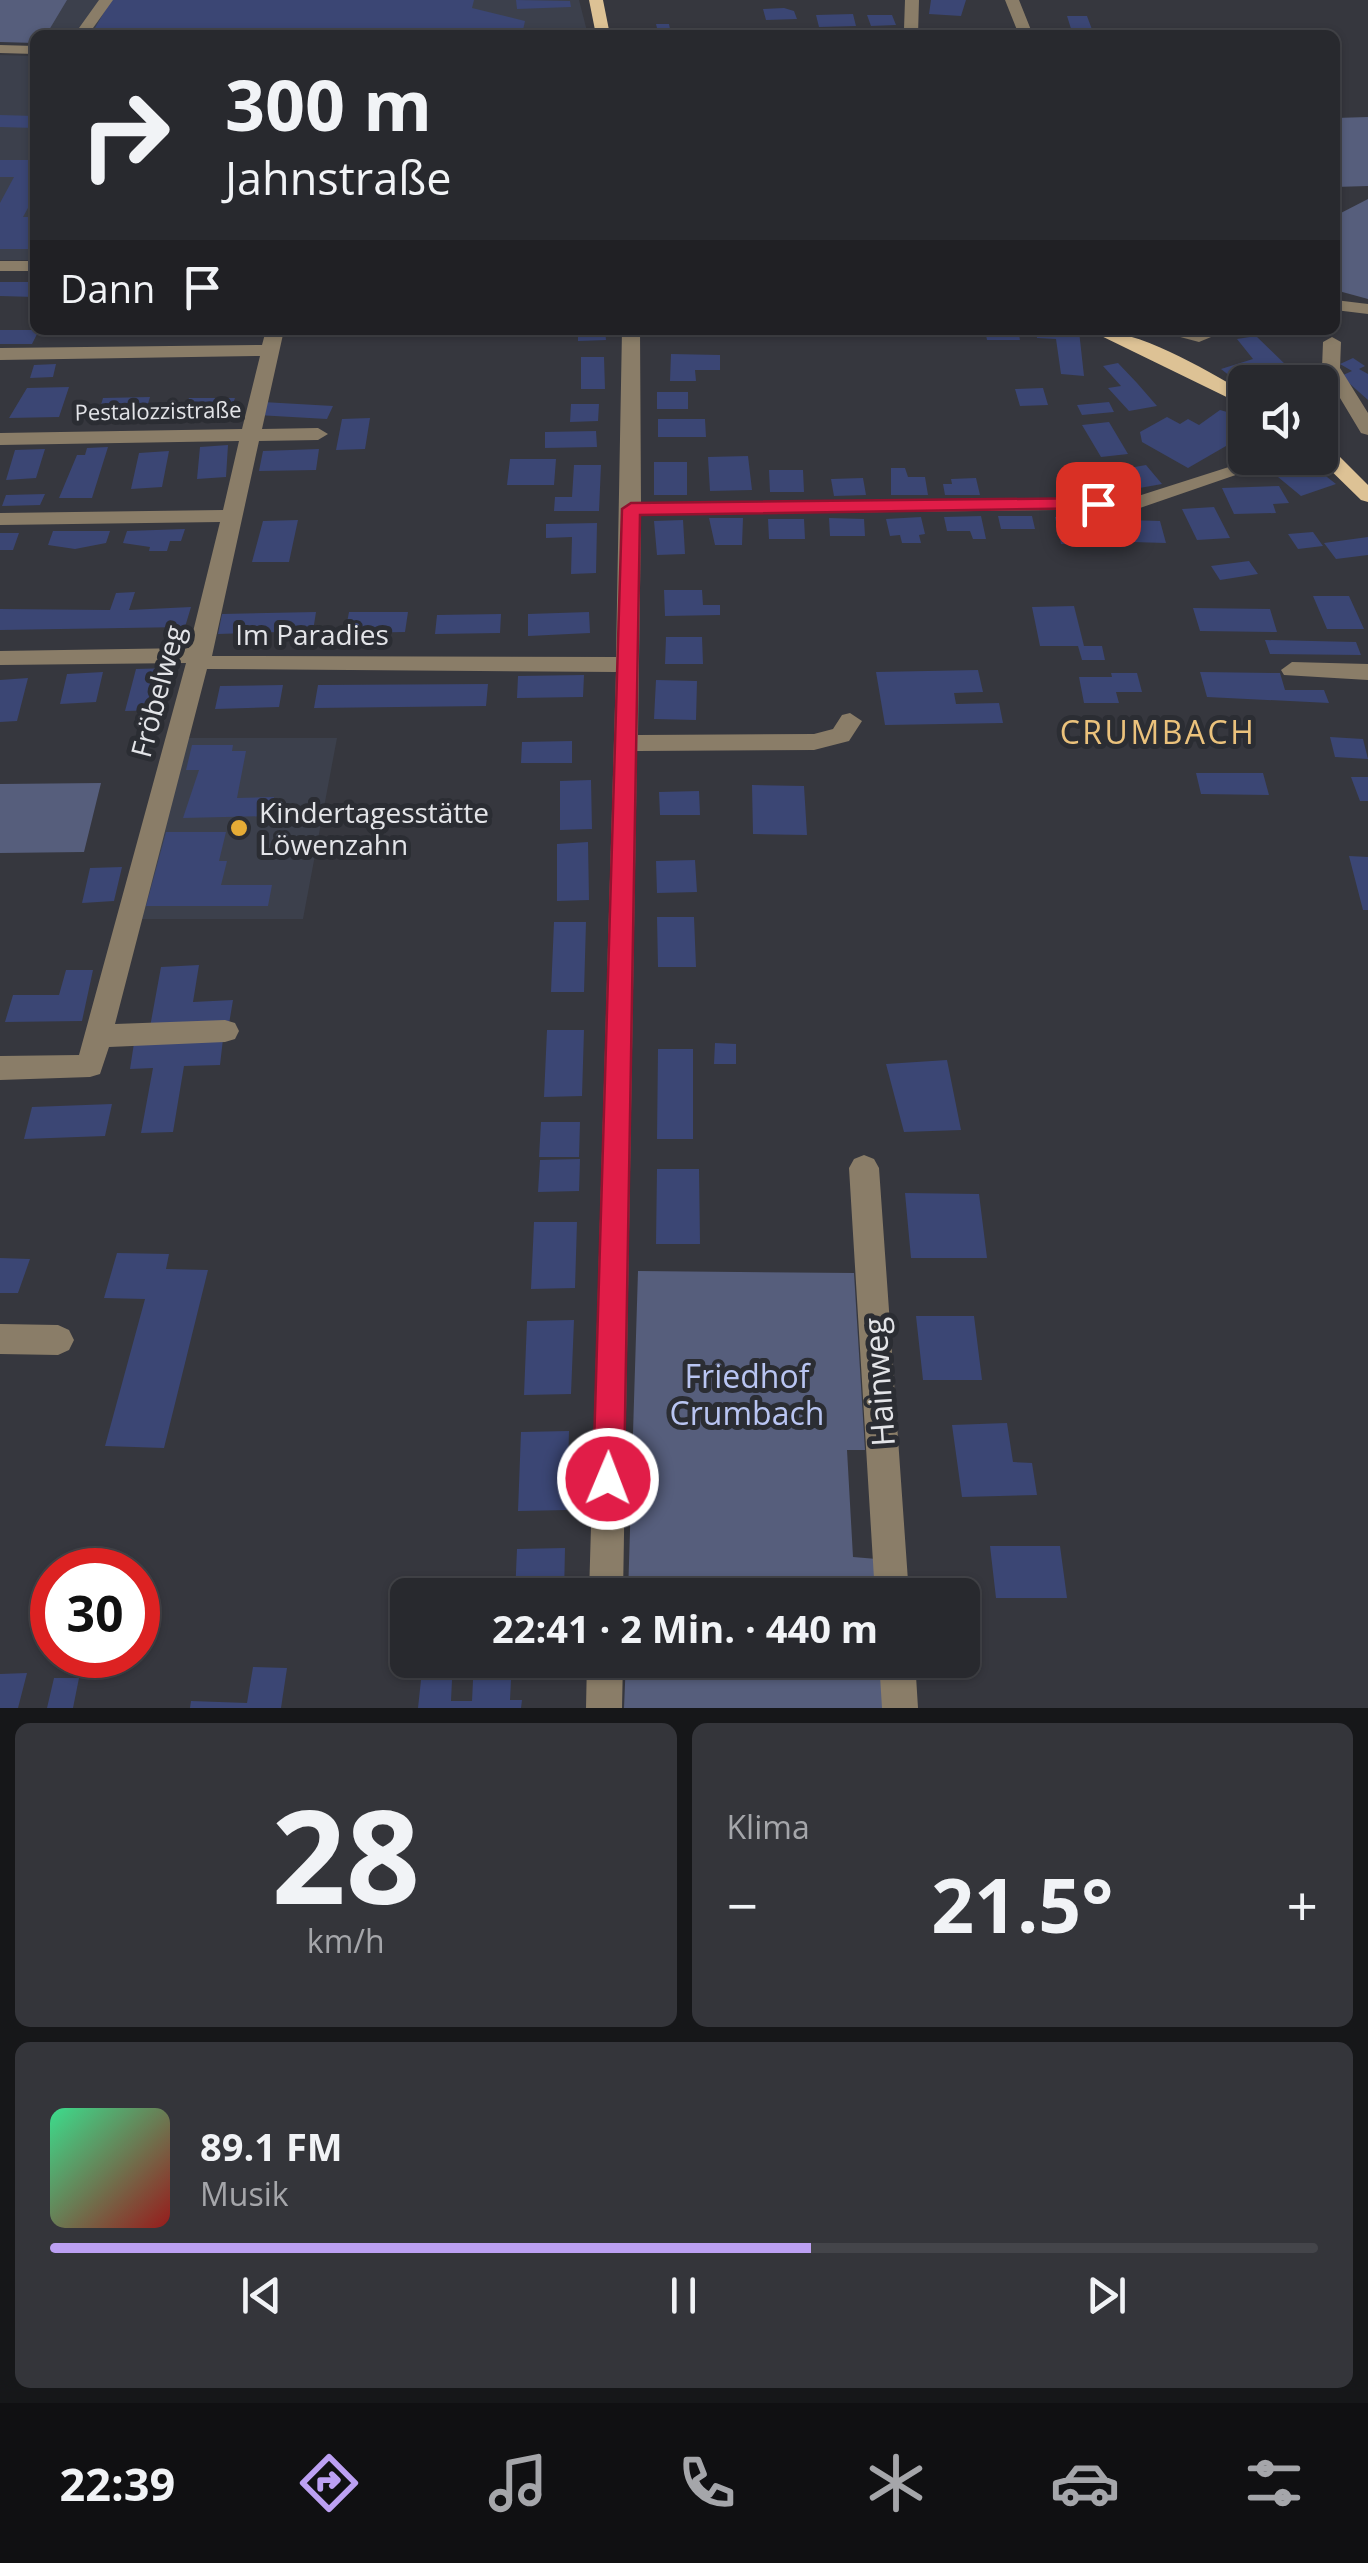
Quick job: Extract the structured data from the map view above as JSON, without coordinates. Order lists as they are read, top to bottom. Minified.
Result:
{"streets":{"street":["Pestalozzistraße","Im Paradies","Fröbelweg","Hainweg"]},"crossings":[["Pestalozzistraße","Fröbelweg"],["Im Paradies","Fröbelweg"]],"districts":["CRUMBACH"],"parks":["Friedhof Crumbach"],"places":["Kindertagesstätte Löwenzahn"],"page":{"turn":["300 m","Jahnstraße"],"then":"Dann","limit":"30","trip":"22:41 · 2 Min. · 440 m","tile":[["28","km/h"],"Klima"],"heat":["−","21.5°","+"],"song":["89.1 FM","Musik"],"tabs":"22:39"}}
